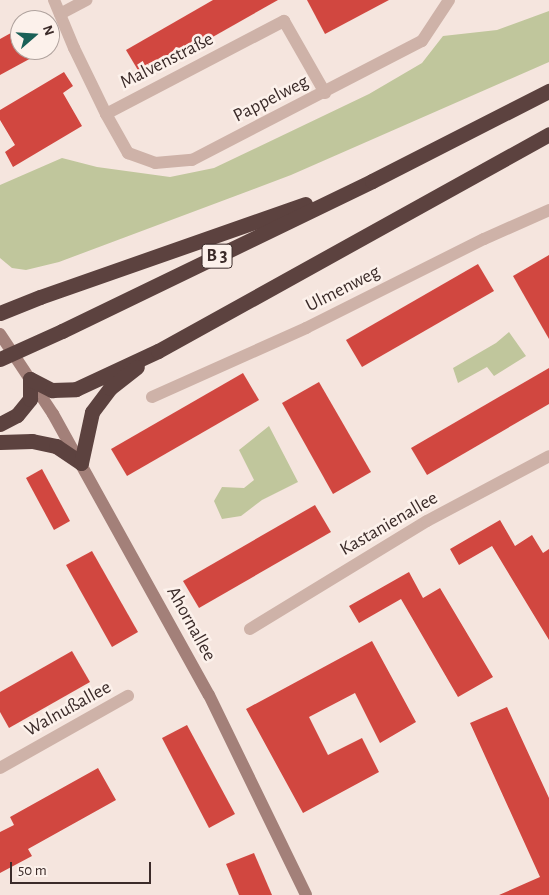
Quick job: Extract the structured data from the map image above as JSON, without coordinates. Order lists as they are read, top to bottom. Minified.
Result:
{"streets":{"highway":["B 3"],"street":["Malvenstraße","Pappelweg","Ulmenweg","Kastanienallee","Ahornallee","Walnußallee"]},"crossings":[["Malvenstraße","Pappelweg"]],"scale_bar":"50 m","north":"right"}
